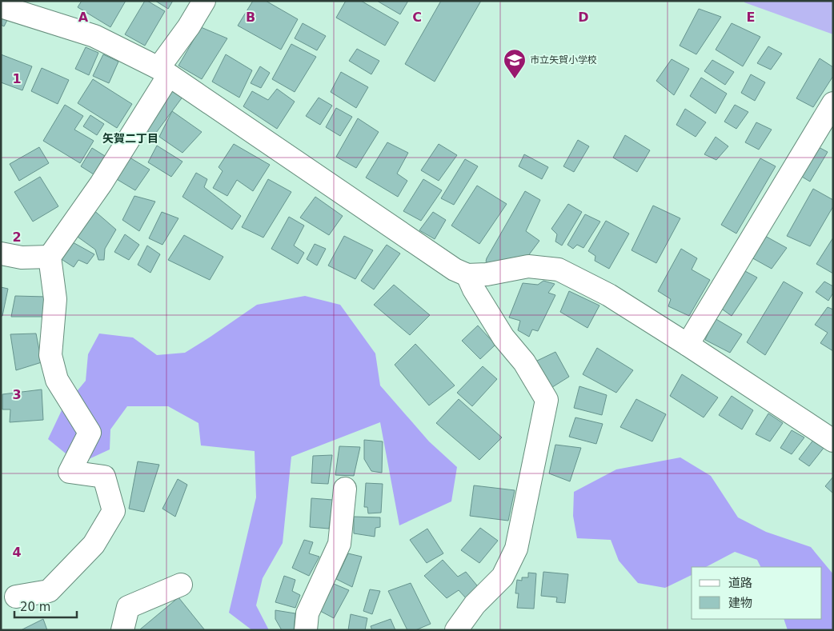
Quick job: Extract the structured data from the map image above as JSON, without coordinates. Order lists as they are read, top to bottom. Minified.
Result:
{"districts":["矢賀二丁目"],"places":{"school or university":["市立矢賀小学校"]},"legend":["道路","建物"],"scale_bar":"20 m","grid":{"columns":["A","B","C","D","E"],"rows":["1","2","3","4"]}}
